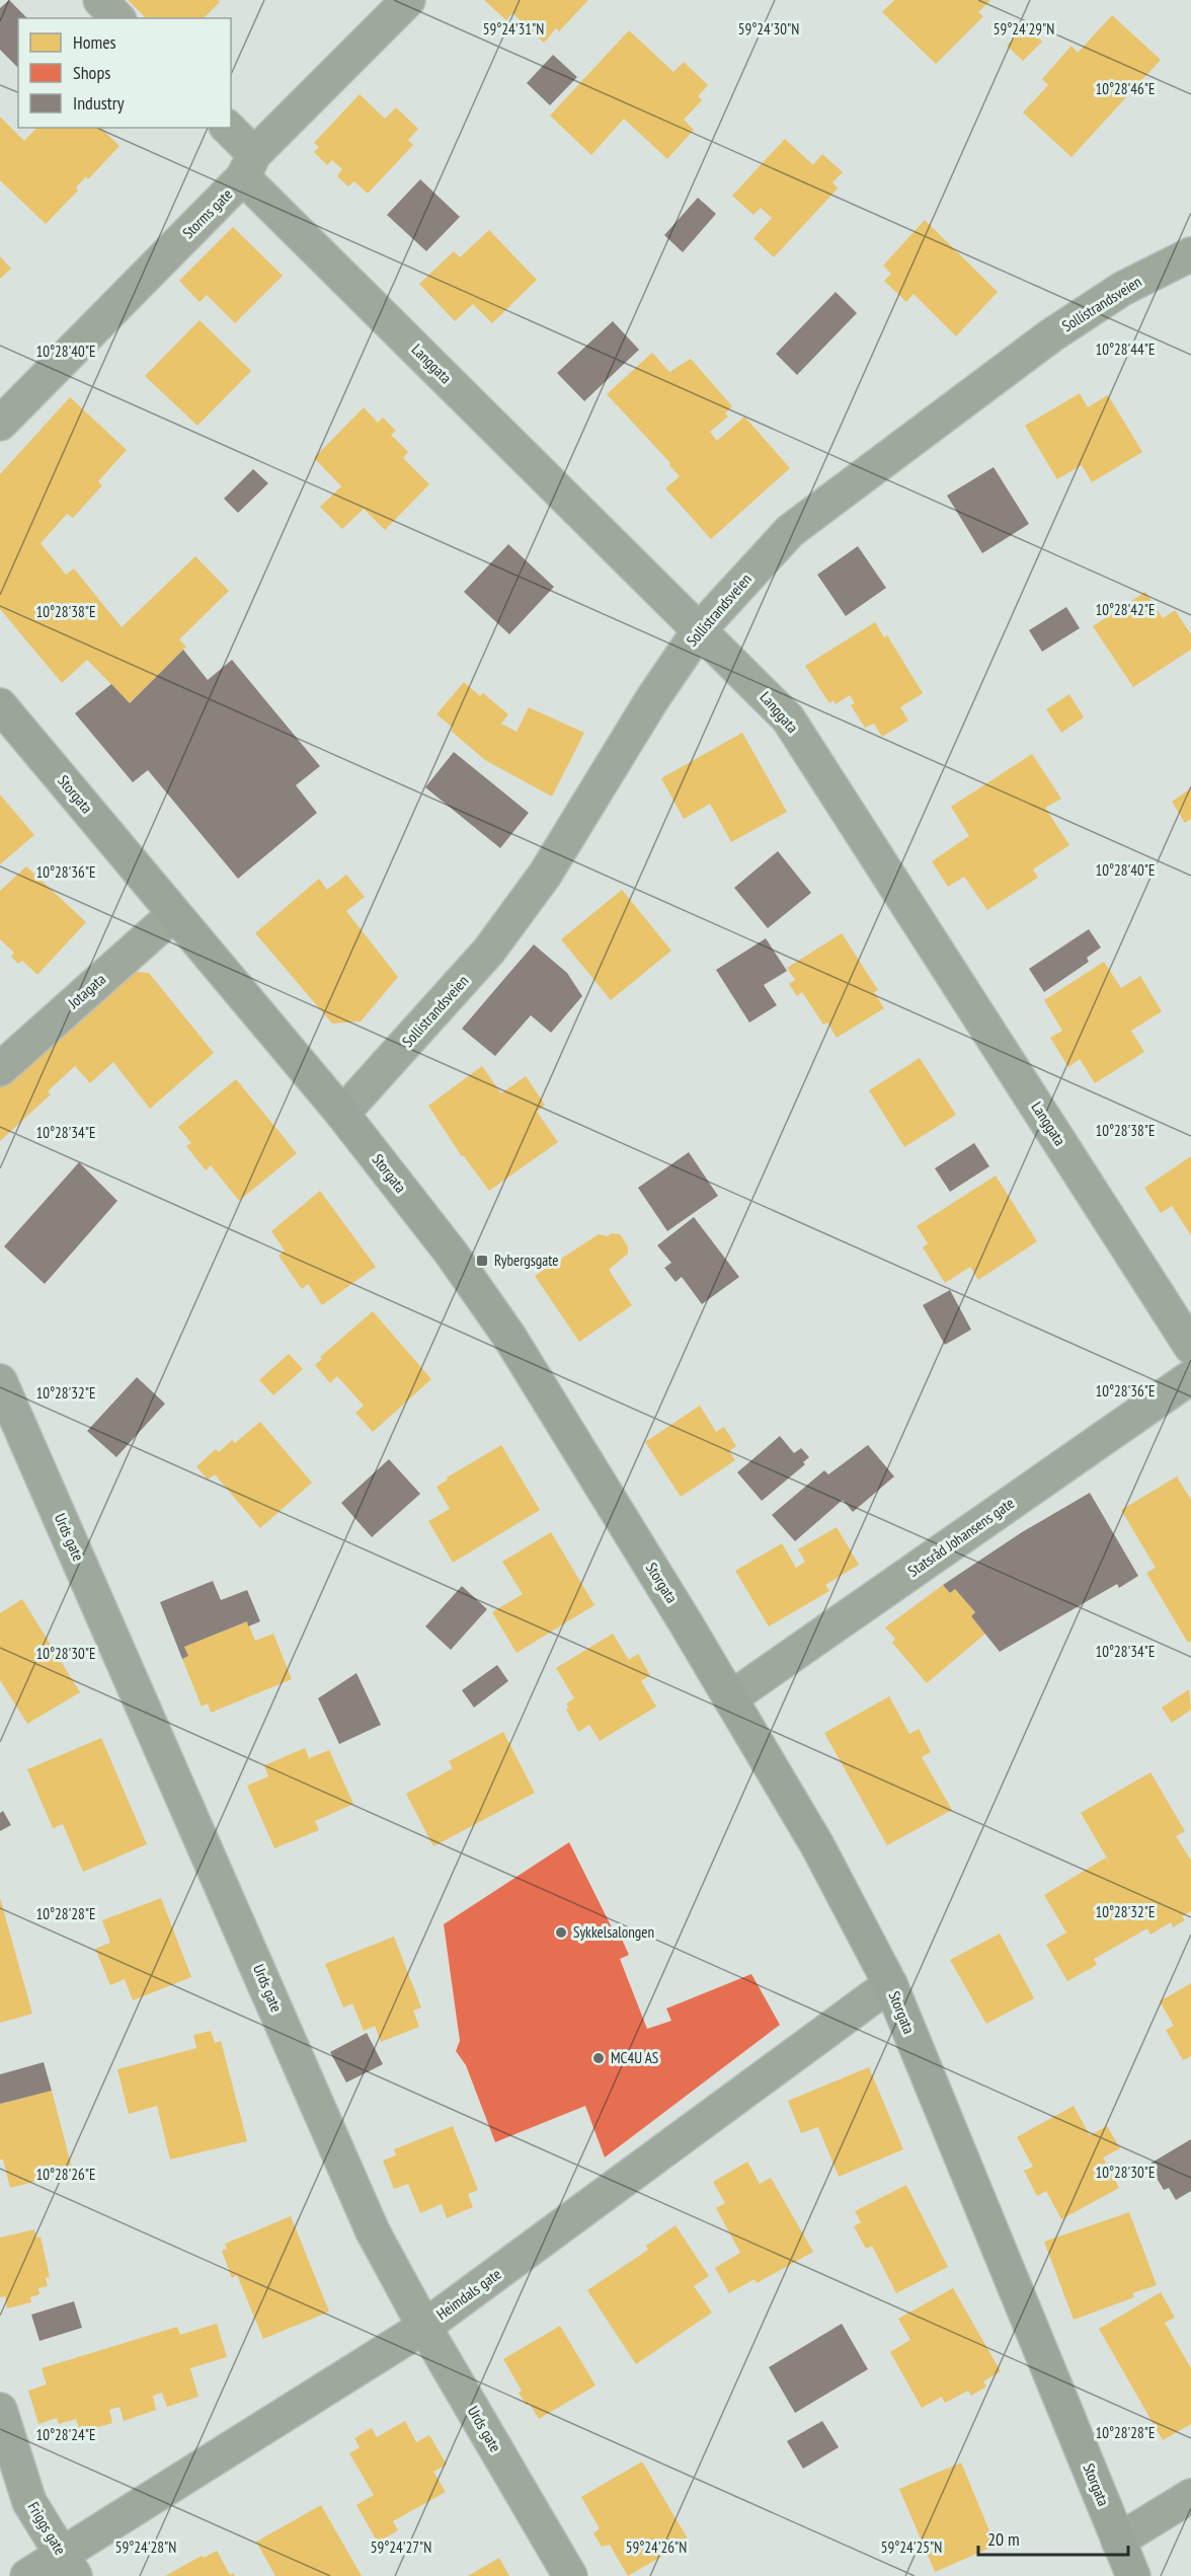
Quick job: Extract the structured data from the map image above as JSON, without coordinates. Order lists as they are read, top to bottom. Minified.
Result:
{"streets":{"main road":["Storgata"],"street":["Storms gate","Sollistrandsveien","Langgata","Jotagata","Urds gate","Statsråd Johansens gate","Heimdals gate","Friggs gate"]},"crossings":[["Storms gate","Langgata"],["Sollistrandsveien","Langgata"],["Sollistrandsveien","Storgata"],["Storgata","Jotagata"],["Storgata","Statsråd Johansens gate"],["Storgata","Heimdals gate"],["Urds gate","Heimdals gate"],["Heimdals gate","Friggs gate"]],"places":{"transit":["Rybergsgate"],"other":["Sykkelsalongen","MC4U AS"]},"legend":["Homes","Shops","Industry"],"scale_bar":"20 m","coordinates":["59°24'31\"N","59°24'29\"N","59°24'30\"N","10°28'46\"E","10°28'44\"E","10°28'40\"E","10°28'42\"E","10°28'38\"E","10°28'36\"E","10°28'34\"E","10°28'32\"E","10°28'30\"E","10°28'28\"E","10°28'26\"E","10°28'24\"E","59°24'28\"N","59°24'27\"N","59°24'26\"N","59°24'25\"N"]}
